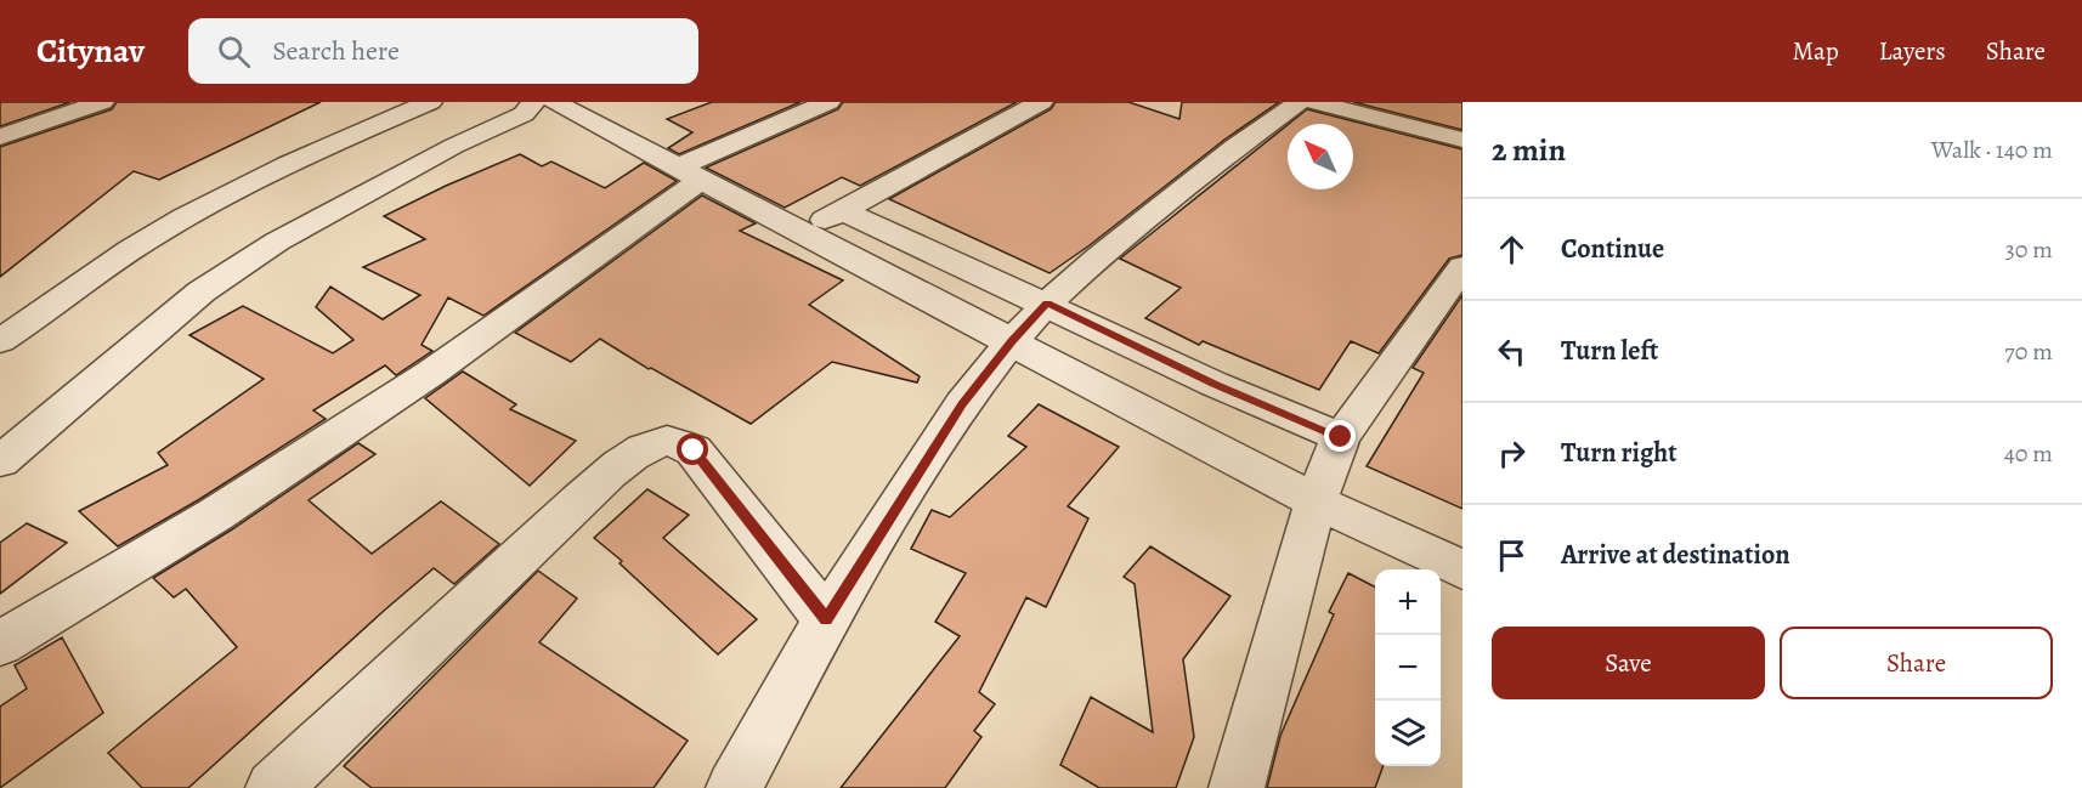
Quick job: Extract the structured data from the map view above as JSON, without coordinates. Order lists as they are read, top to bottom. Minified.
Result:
{"north":"top left","page":{"header":"Citynav","search":"Search here","nav":["Map","Layers","Share"],"heading":["2 min","Walk · 140 m"],"list":[["Continue","30 m"],["Turn left","70 m"],["Turn right","40 m"],"Arrive at destination"],"map_buttons":["+","−"],"buttons":["Save","Share"]}}
